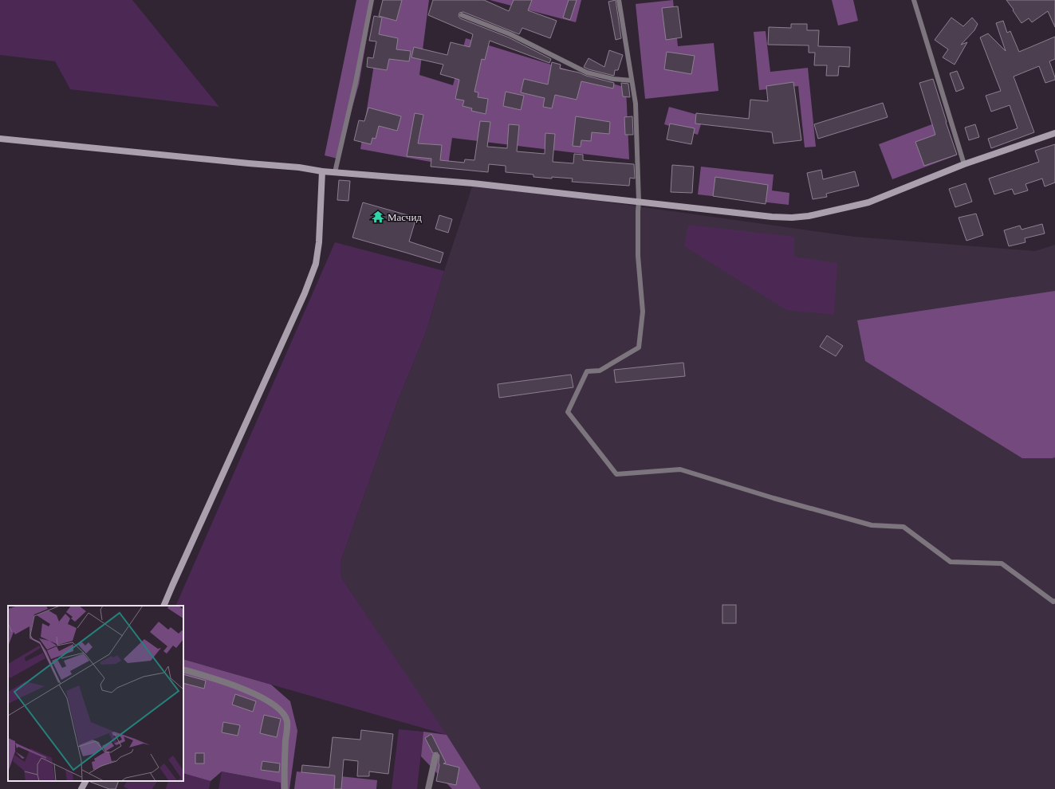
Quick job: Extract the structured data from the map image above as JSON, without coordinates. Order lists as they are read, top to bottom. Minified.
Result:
{"places":{"temple":["Масчид"]}}
